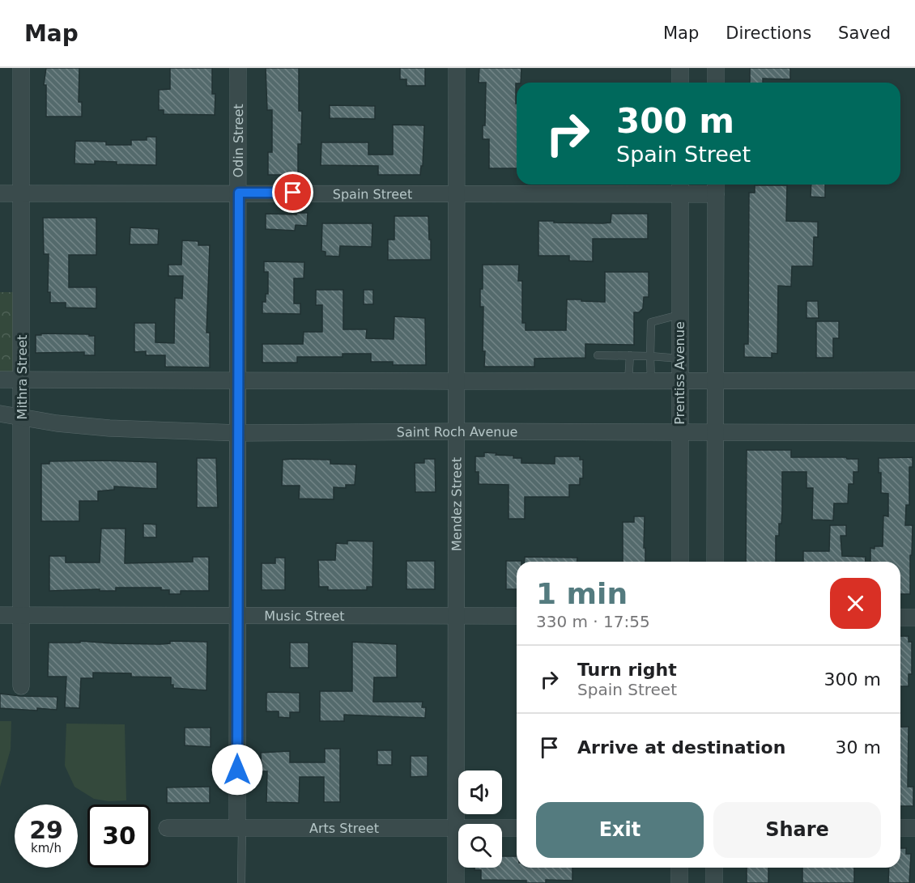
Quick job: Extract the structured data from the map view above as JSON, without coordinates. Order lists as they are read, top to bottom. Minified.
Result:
{"streets":{"street":["Odin Street","Spain Street","Prentiss Avenue","Mithra Street","Saint Roch Avenue","Mendez Street","Music Street","Arts Street"]},"crossings":[["Odin Street","Spain Street"],["Odin Street","Saint Roch Avenue"],["Odin Street","Music Street"],["Odin Street","Arts Street"],["Spain Street","Prentiss Avenue"],["Spain Street","Mithra Street"],["Spain Street","Mendez Street"],["Prentiss Avenue","Saint Roch Avenue"],["Mithra Street","Saint Roch Avenue"],["Mithra Street","Music Street"],["Saint Roch Avenue","Mendez Street"],["Mendez Street","Music Street"],["Mendez Street","Arts Street"]],"page":{"header":"Map","nav":["Map","Directions","Saved"],"turn":["300 m","Spain Street"],"heading":["1 min","330 m · 17:55"],"list":[{"name":"Turn right","note":"Spain Street","value":"300 m"},{"name":"Arrive at destination","value":"30 m"}],"buttons":["Exit","Share"],"speed":"29 km/h","limit":"30"}}
